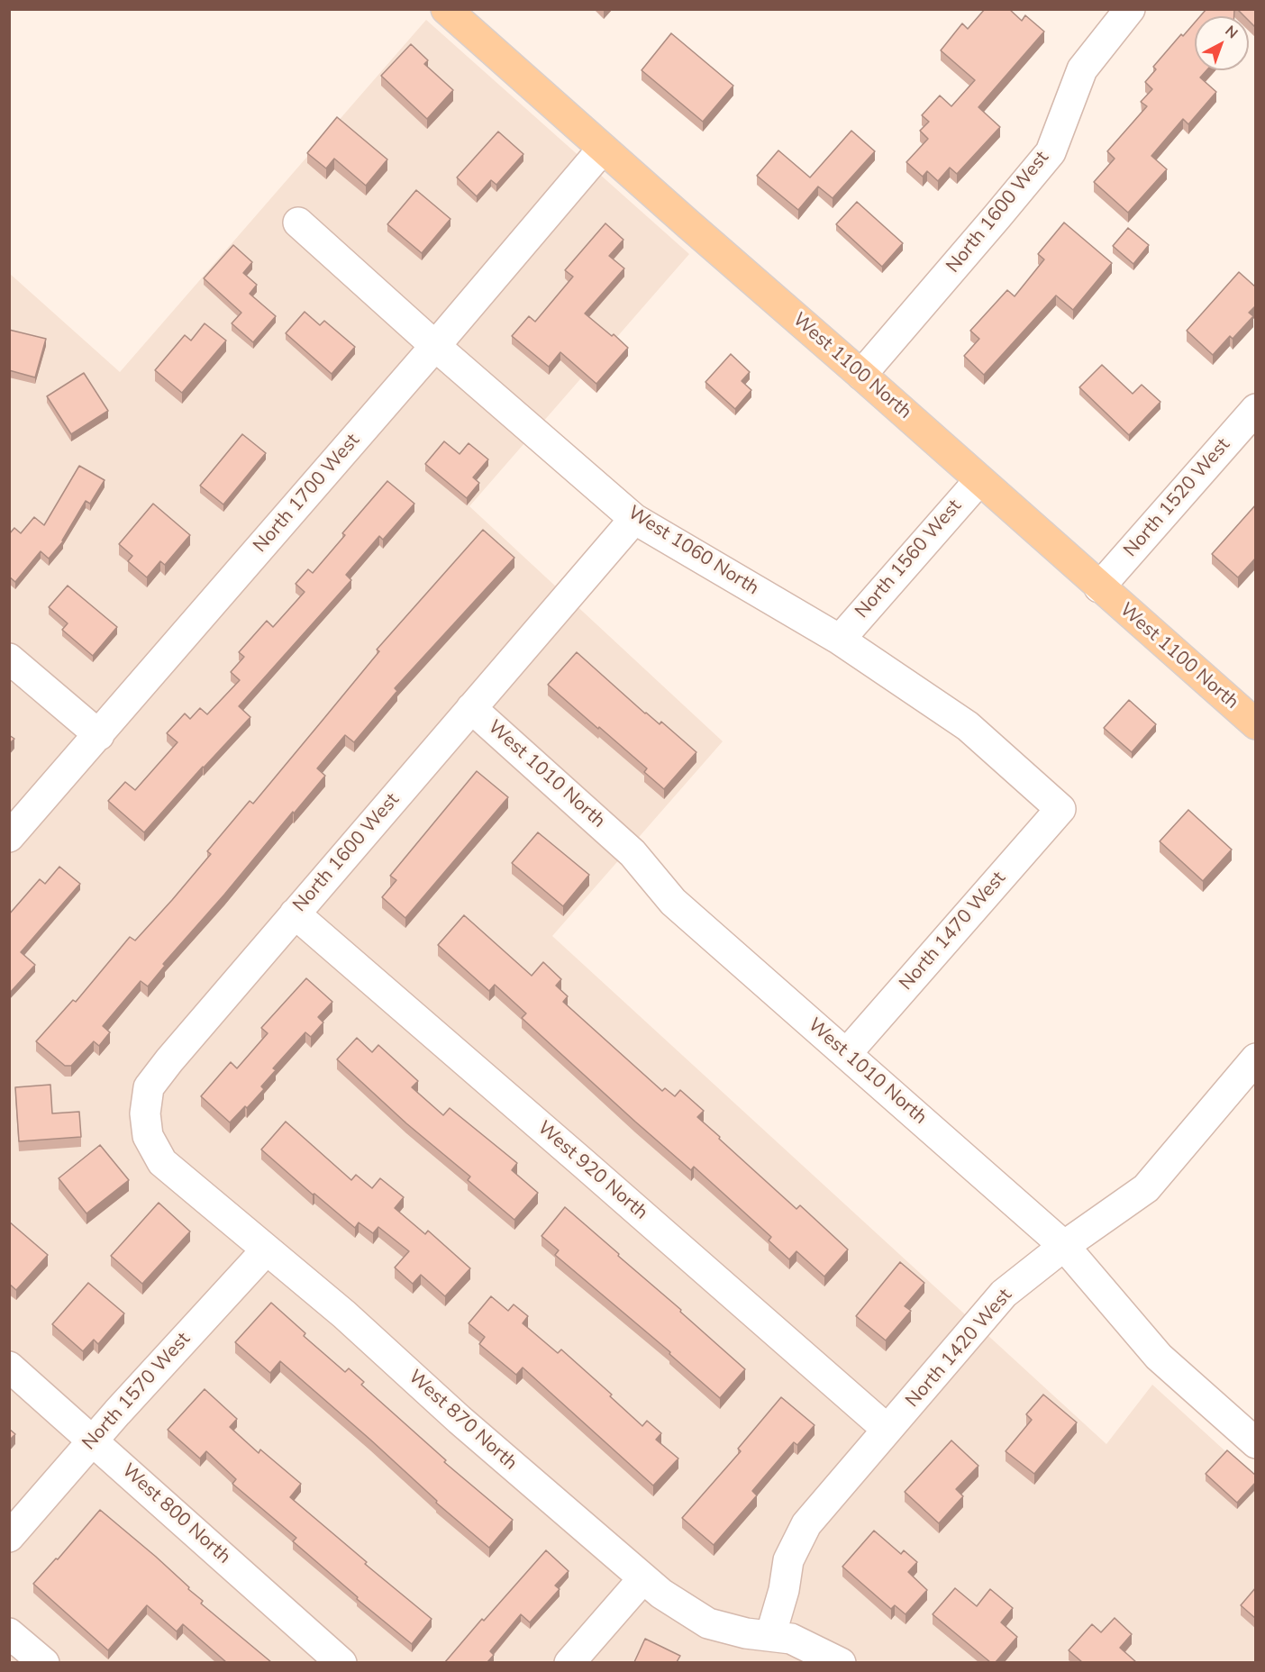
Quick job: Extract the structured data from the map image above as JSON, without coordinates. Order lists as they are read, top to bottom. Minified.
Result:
{"streets":{"main road":["West 1100 North"],"street":["North 1600 West","North 1700 West","North 1520 West","West 1060 North","North 1560 West","West 1010 North","North 1470 West","West 920 North","North 1420 West","North 1570 West","West 870 North","West 800 North"]},"crossings":[["North 1600 West","West 1100 North"],["North 1600 West","West 1060 North"],["North 1600 West","West 1010 North"],["North 1600 West","West 920 North"],["North 1600 West","West 870 North"],["West 1100 North","North 1700 West"],["West 1100 North","North 1520 West"],["West 1100 North","North 1560 West"],["North 1700 West","West 1060 North"],["West 1060 North","North 1560 West"],["West 1060 North","North 1470 West"],["West 1010 North","North 1470 West"],["West 1010 North","North 1420 West"],["West 920 North","North 1420 West"],["North 1420 West","West 870 North"],["North 1570 West","West 870 North"],["North 1570 West","West 800 North"]],"north":"top right"}
